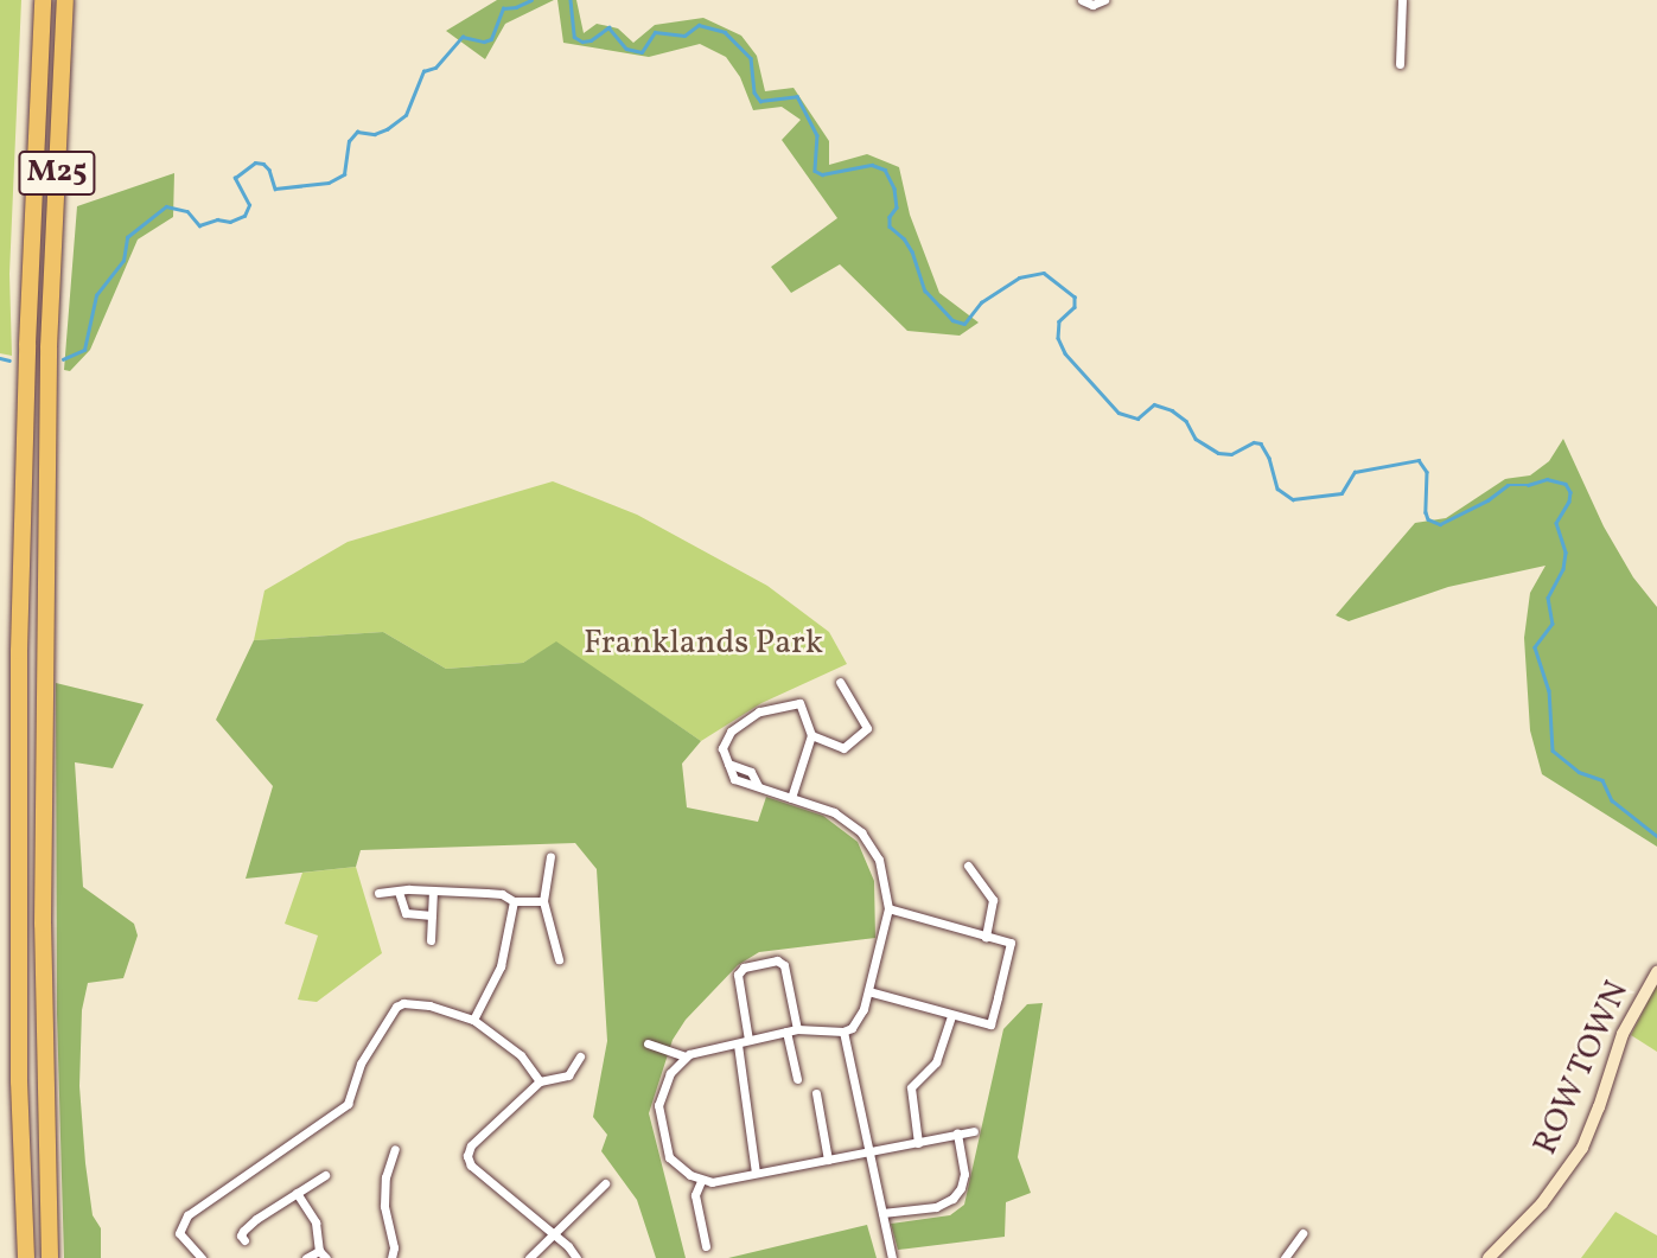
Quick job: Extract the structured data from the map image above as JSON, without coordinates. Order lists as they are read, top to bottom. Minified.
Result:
{"streets":{"highway":["M25"],"street":["ROW TOWN"]},"parks":["Franklands Park"]}
